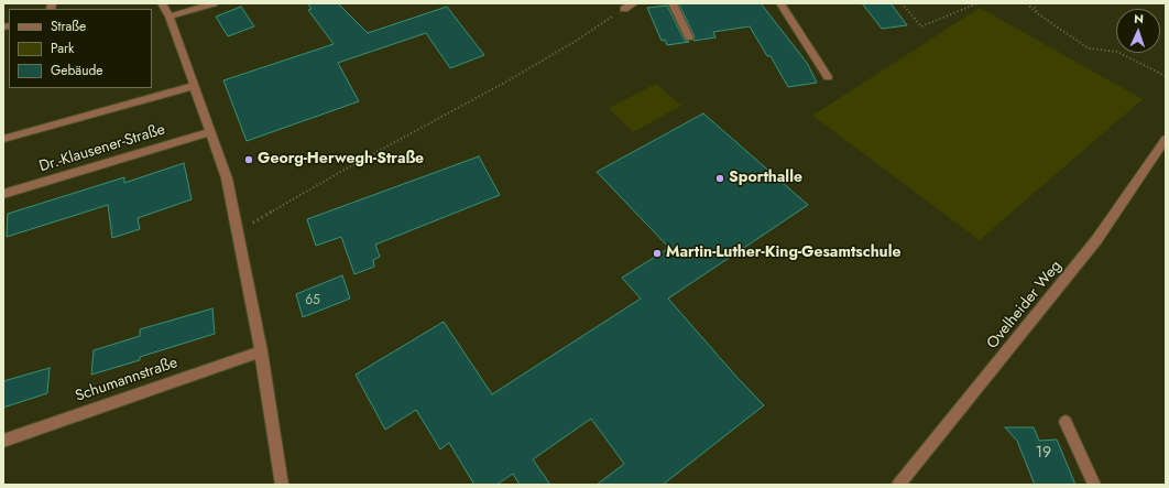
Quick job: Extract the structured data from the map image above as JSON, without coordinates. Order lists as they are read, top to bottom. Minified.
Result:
{"streets":{"street":["Dr.-Klausener-Straße","Ovelheider Weg","Schumannstraße"]},"places":["Georg-Herwegh-Straße","Sporthalle","Martin-Luther-King-Gesamtschule"],"house_numbers":["65","19"],"legend":["Straße","Park","Gebäude"],"north":"top"}
